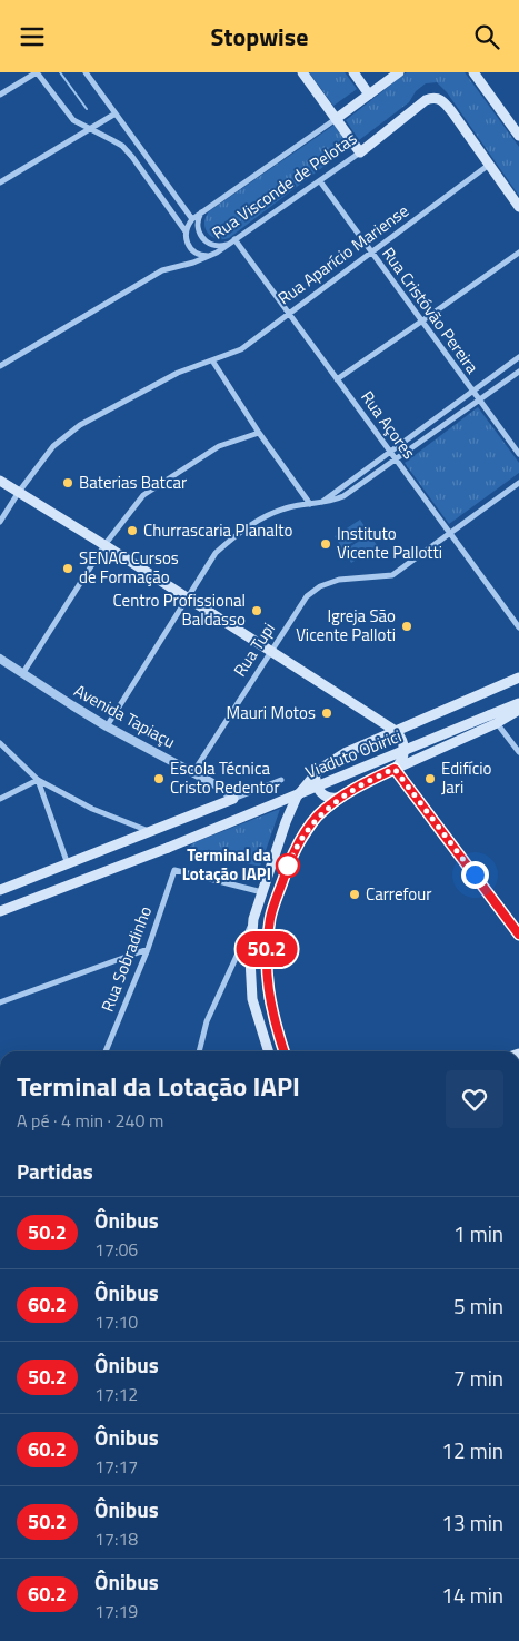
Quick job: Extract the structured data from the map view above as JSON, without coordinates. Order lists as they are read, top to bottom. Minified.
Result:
{"streets":{"main road":["Rua Visconde de Pelotas","Viaduto Obirici"],"street":["Rua Aparício Mariense","Rua Cristóvão Pereira","Rua Açores","Rua Tupi","Avenida Tapiaçu","Rua Sobradinho"]},"crossings":[["Rua Visconde de Pelotas","Rua Aparício Mariense"],["Rua Visconde de Pelotas","Rua Cristóvão Pereira"],["Rua Visconde de Pelotas","Rua Açores"],["Rua Aparício Mariense","Rua Cristóvão Pereira"],["Rua Aparício Mariense","Rua Açores"],["Rua Açores","Rua Tupi"],["Rua Tupi","Avenida Tapiaçu"]],"places":["Baterias Batcar","Churrascaria Planalto","Instituto Vicente Pallotti","SENAC Cursos de Formação","Centro Profissional Baldasso","Igreja São Vicente Palloti","Mauri Motos","Escola Técnica Cristo Redentor","Edifício Jari","Terminal da Lotação IAPI","Carrefour"],"lines":["bus line 50.2"],"page":{"header":"Stopwise","on_map":"50.2","heading":[["Terminal da Lotação IAPI","A pé · 4 min · 240 m"],"Partidas"],"list":[{"mark":"50.2","name":"Ônibus","note":"17:06","value":"1 min"},{"mark":"60.2","name":"Ônibus","note":"17:10","value":"5 min"},{"mark":"50.2","name":"Ônibus","note":"17:12","value":"7 min"},{"mark":"60.2","name":"Ônibus","note":"17:17","value":"12 min"},{"mark":"50.2","name":"Ônibus","note":"17:18","value":"13 min"},{"mark":"60.2","name":"Ônibus","note":"17:19","value":"14 min"}]}}
